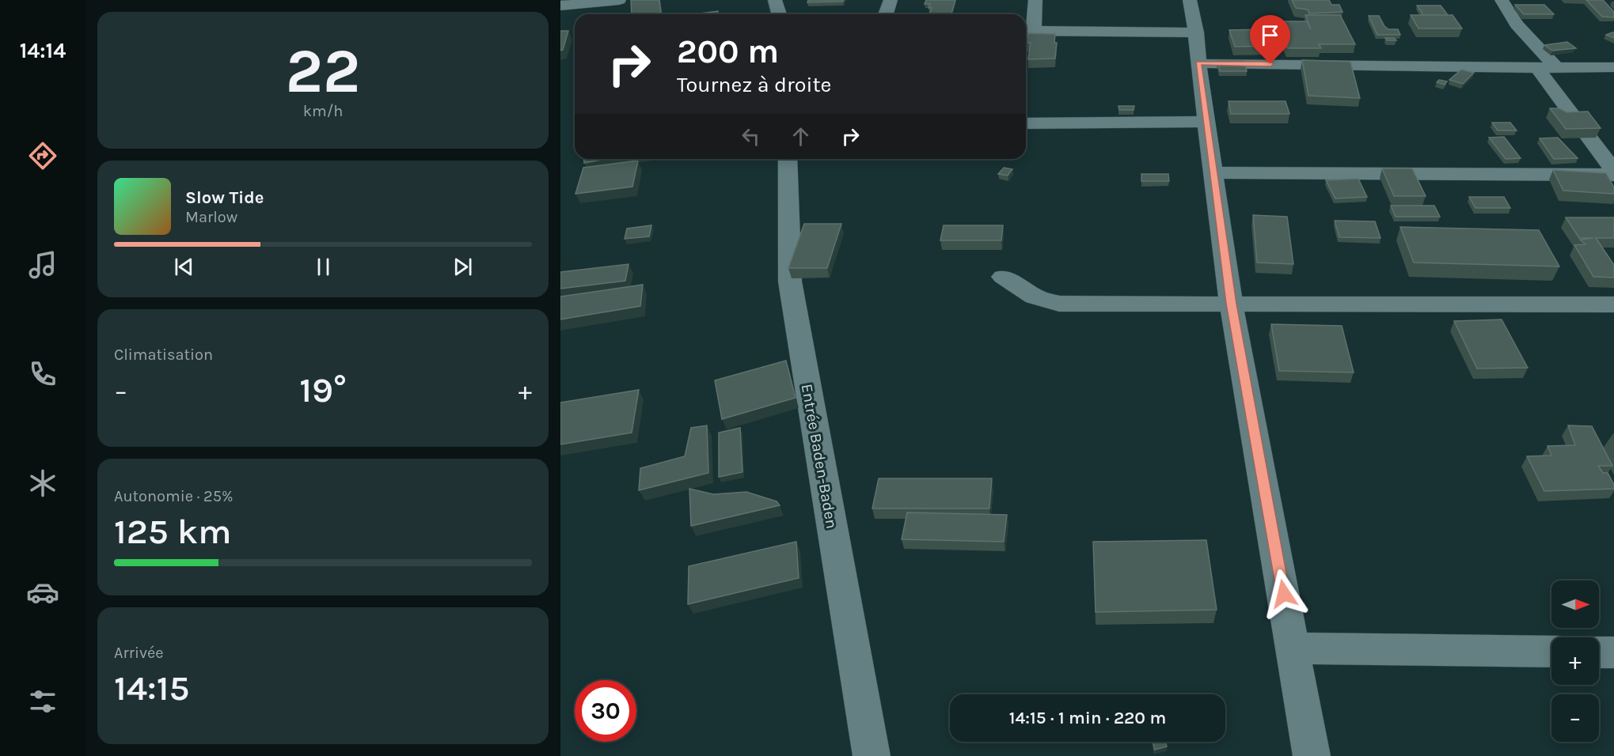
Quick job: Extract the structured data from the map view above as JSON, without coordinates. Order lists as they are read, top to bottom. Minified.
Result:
{"streets":{"street":["Entrée Baden-Baden"]},"north":"right","page":{"tabs":"14:14","tile":[["22","km/h"],"Climatisation",["Autonomie · 25%","125 km"],["Arrivée","14:15"]],"turn":["200 m","Tournez à droite"],"song":["Slow Tide","Marlow"],"heat":["−","19°","+"],"map_buttons":["+","−"],"limit":"30","trip":"14:15 · 1 min · 220 m"}}
